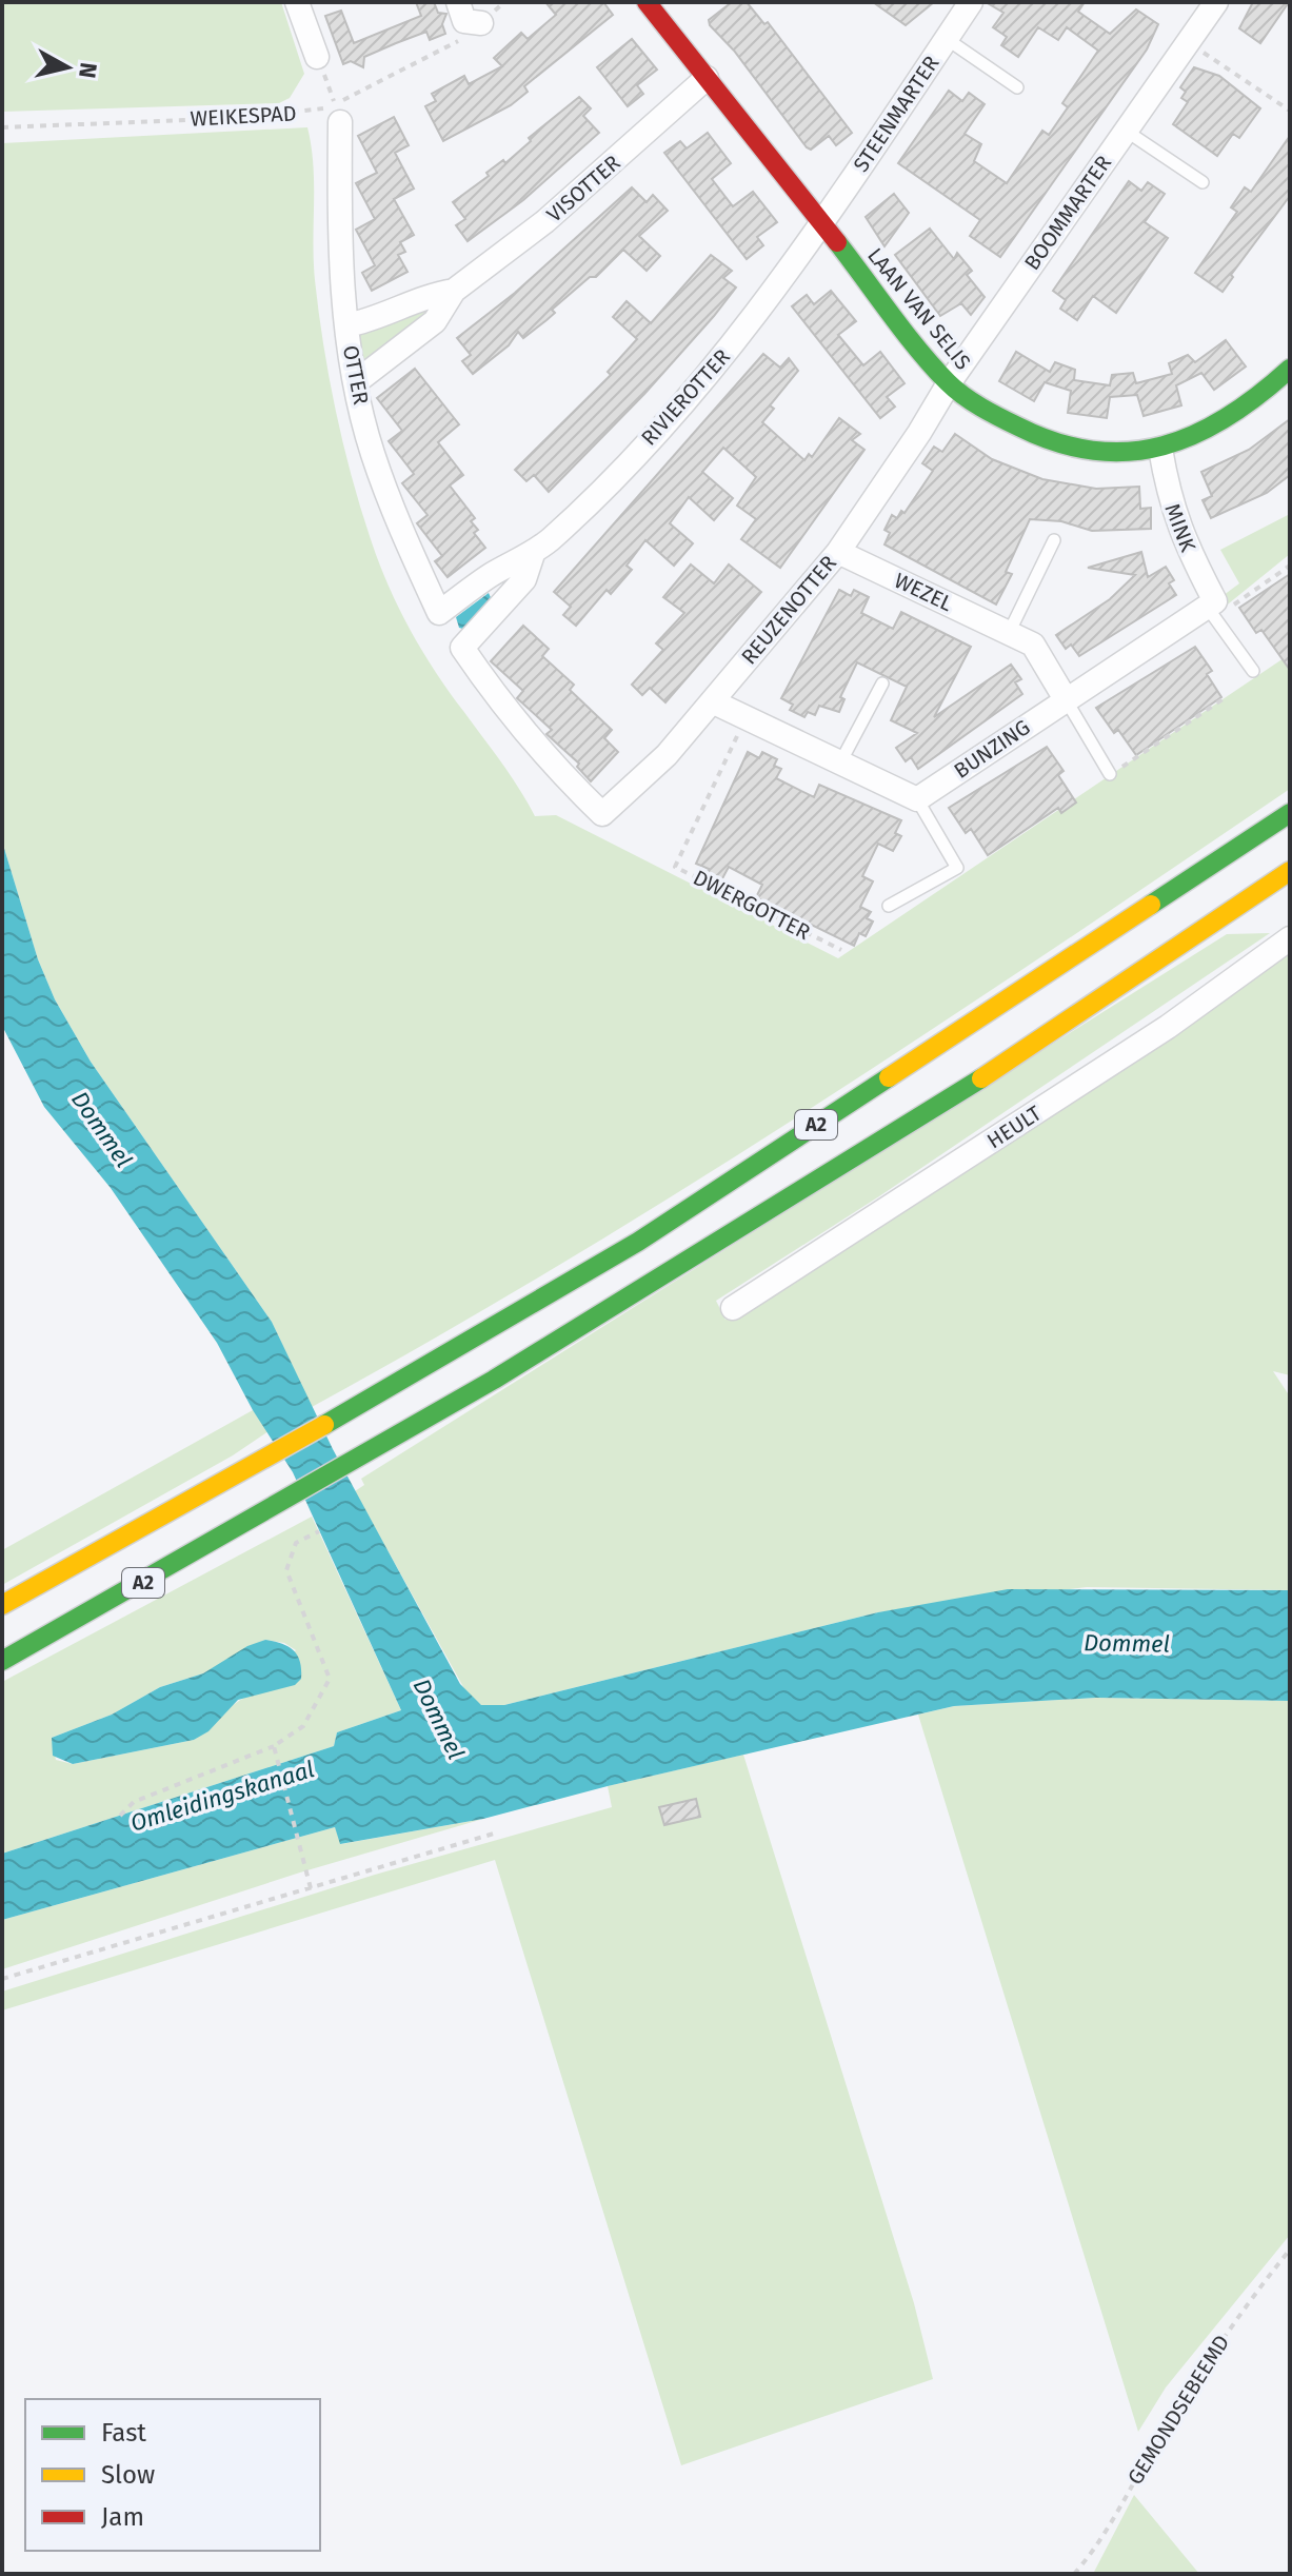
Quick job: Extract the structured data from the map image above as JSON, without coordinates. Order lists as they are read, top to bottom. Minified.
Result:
{"streets":{"main road":["LAAN VAN SELIS","A2"],"street":["STEENMARTER","VISOTTER","BOOMMARTER","OTTER","RIVIEROTTER","MINK","WEZEL","REUZENOTTER","BUNZING","HEULT"],"path":["WEIKESPAD","DWERGOTTER","GEMONDSEBEEMD"]},"crossings":[["STEENMARTER","LAAN VAN SELIS"],["STEENMARTER","RIVIEROTTER"],["WEIKESPAD","OTTER"],["VISOTTER","LAAN VAN SELIS"],["VISOTTER","OTTER"],["BOOMMARTER","LAAN VAN SELIS"],["BOOMMARTER","REUZENOTTER"],["LAAN VAN SELIS","RIVIEROTTER"],["LAAN VAN SELIS","MINK"],["LAAN VAN SELIS","REUZENOTTER"],["OTTER","RIVIEROTTER"],["RIVIEROTTER","REUZENOTTER"],["MINK","BUNZING"],["WEZEL","REUZENOTTER"],["WEZEL","BUNZING"]],"water":["Dommel","Omleidingskanaal"],"legend":["Fast","Slow","Jam"],"north":"right"}
